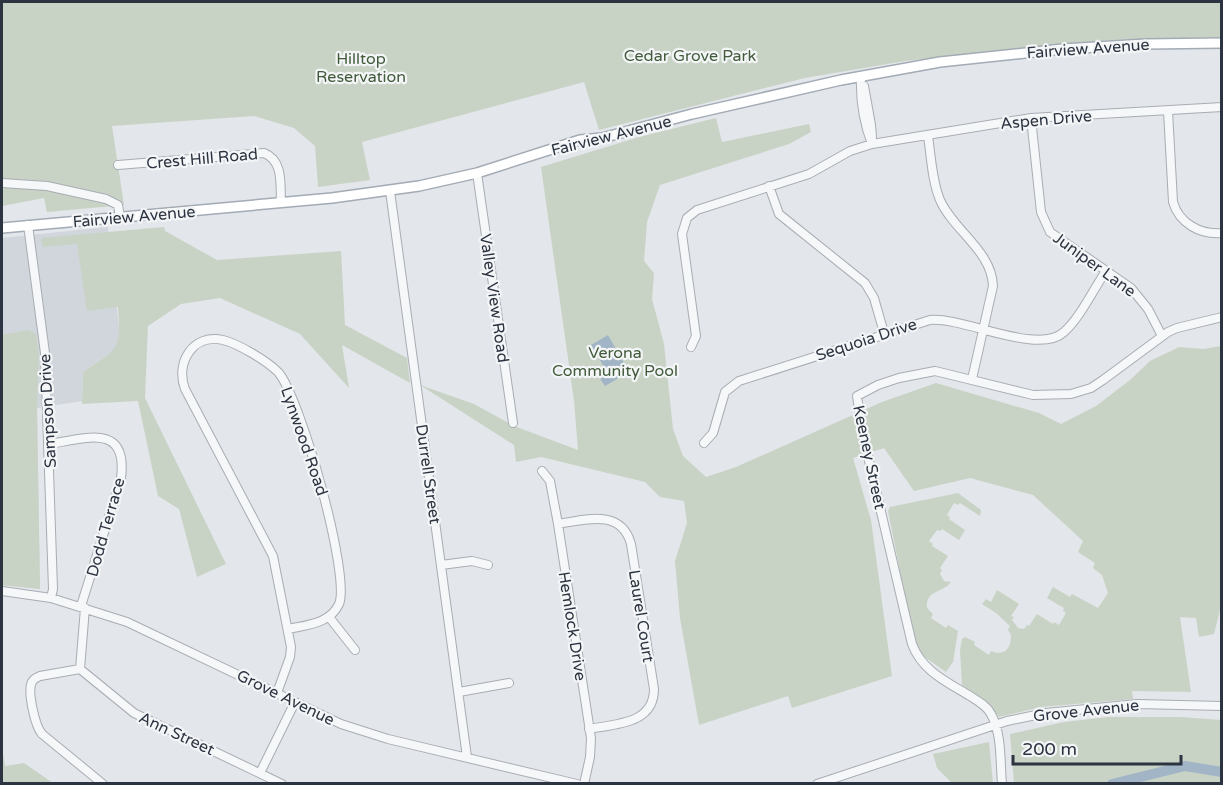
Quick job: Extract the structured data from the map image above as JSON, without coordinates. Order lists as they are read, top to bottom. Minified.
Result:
{"streets":{"main road":["Fairview Avenue"],"street":["Aspen Drive","Crest Hill Road","Juniper Lane","Valley View Road","Sequoia Drive","Sampson Drive","Lynwood Road","Keeney Street","Durrell Street","Dodd Terrace","Laurel Court","Hemlock Drive","Grove Avenue","Ann Street"]},"crossings":[["Fairview Avenue","Crest Hill Road"],["Fairview Avenue","Valley View Road"],["Fairview Avenue","Sampson Drive"],["Fairview Avenue","Durrell Street"],["Aspen Drive","Juniper Lane"],["Juniper Lane","Sequoia Drive"],["Juniper Lane","Keeney Street"],["Sampson Drive","Dodd Terrace"],["Sampson Drive","Grove Avenue"],["Lynwood Road","Grove Avenue"],["Keeney Street","Grove Avenue"],["Durrell Street","Grove Avenue"],["Dodd Terrace","Grove Avenue"],["Dodd Terrace","Ann Street"],["Laurel Court","Hemlock Drive"]],"parks":["Cedar Grove Park","Hilltop Reservation","Verona Community Pool"],"scale_bar":"200 m"}
